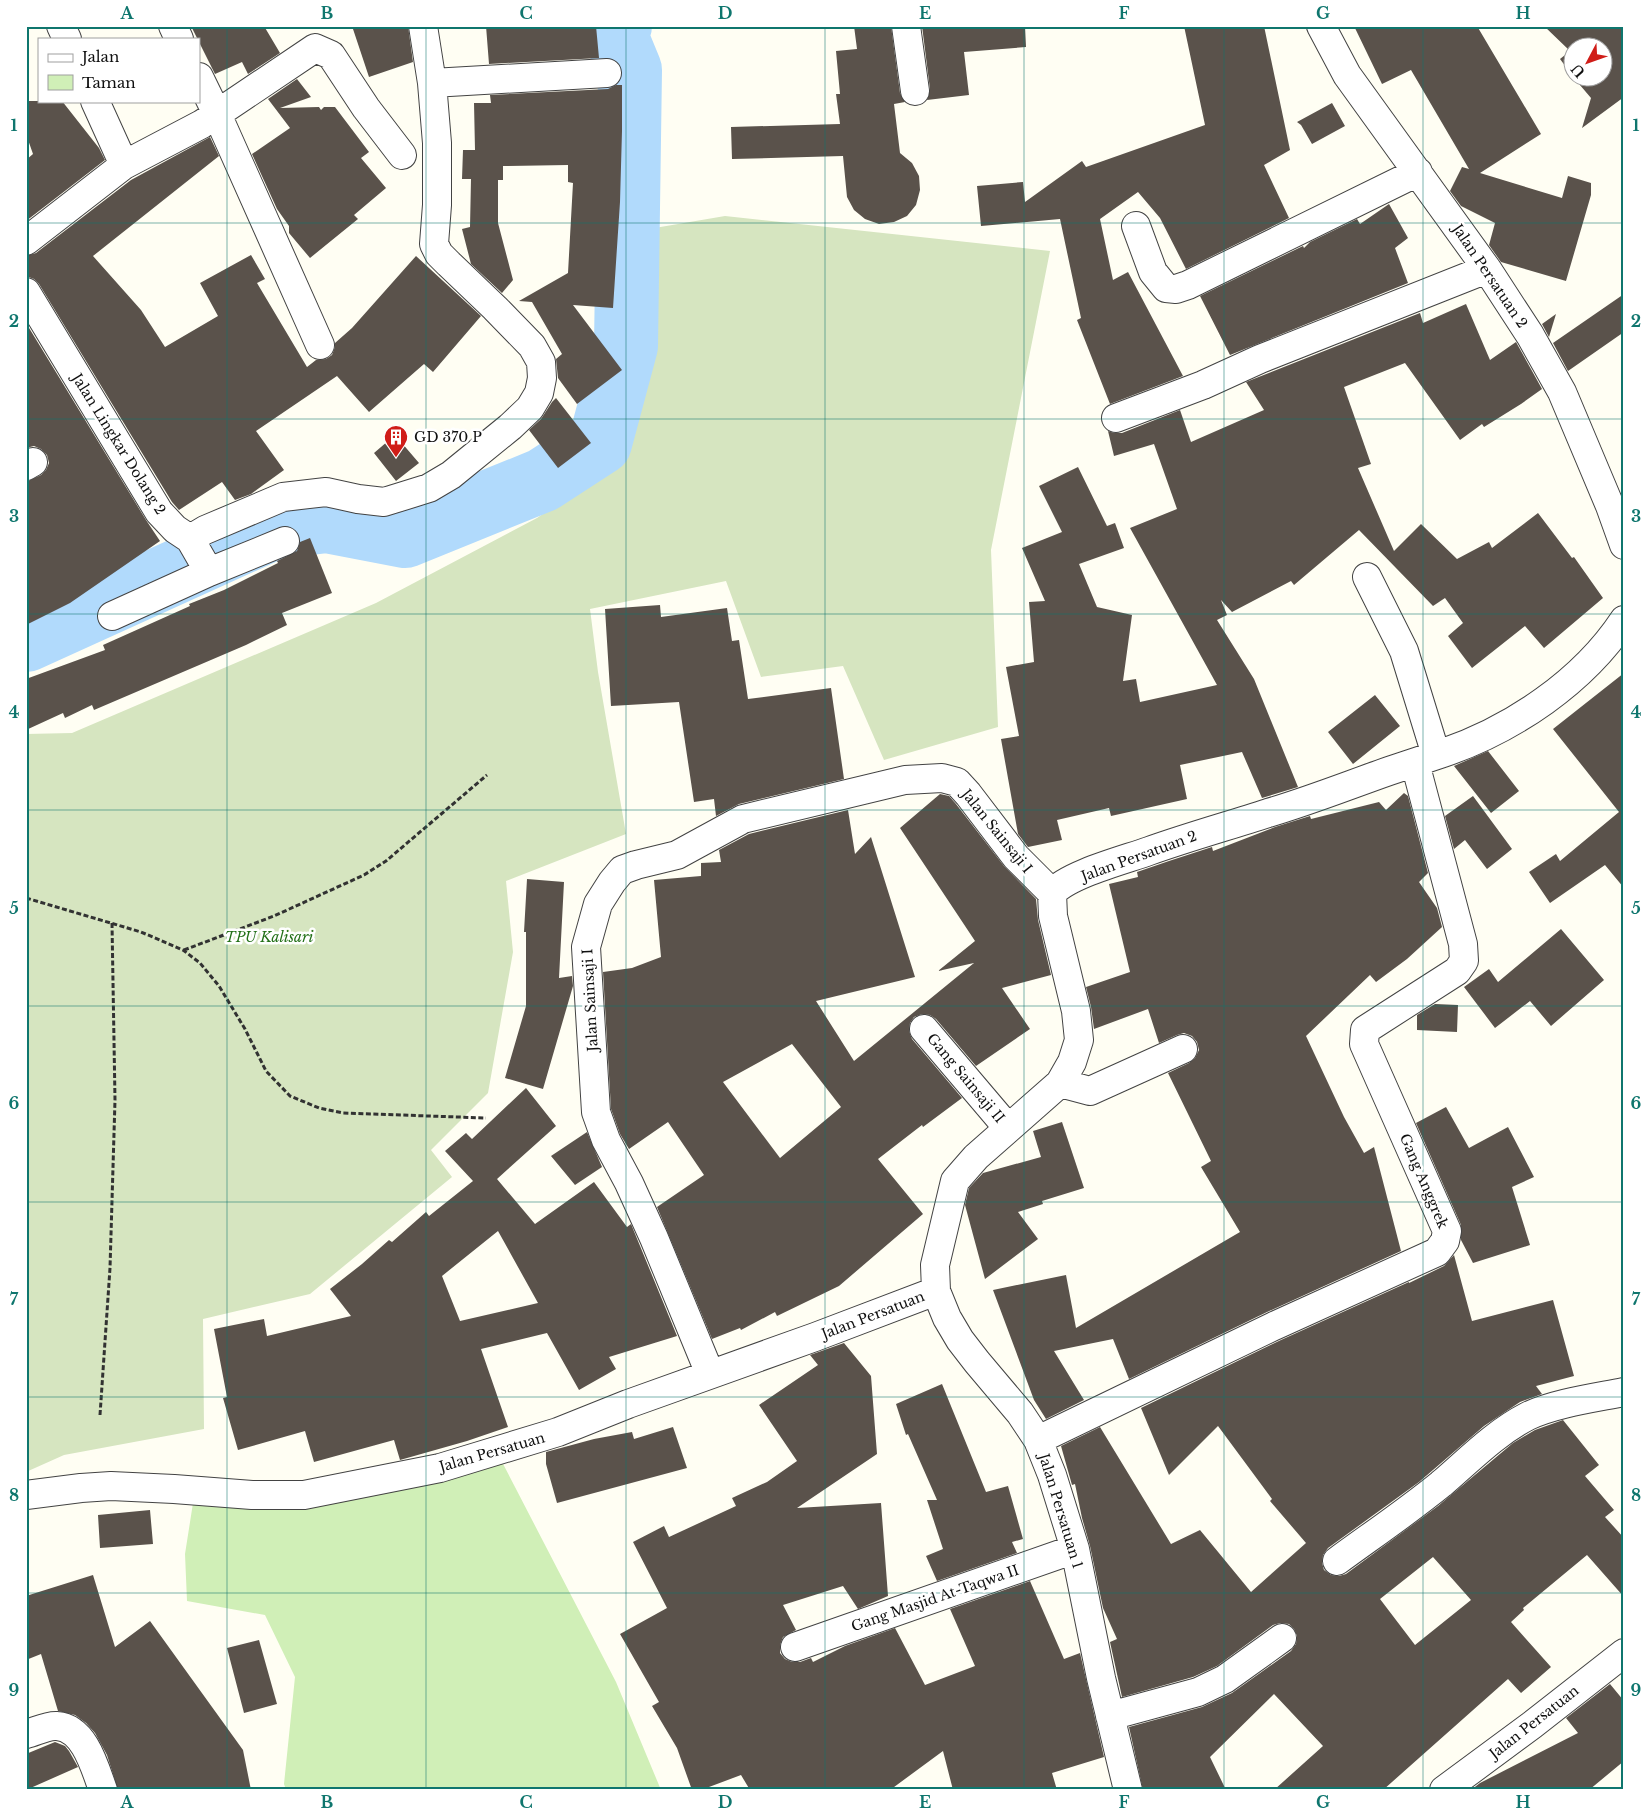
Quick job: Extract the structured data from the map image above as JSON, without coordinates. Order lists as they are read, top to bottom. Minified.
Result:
{"streets":{"street":["Jalan Persatuan 2","Jalan Lingkar Dolang 2","Jalan Sainsaji I","Gang Sainsaji II","Gang Anggrek","Jalan Persatuan","Jalan Persatuan 1","Gang Masjid At-Taqwa II"]},"crossings":[["Jalan Persatuan 2","Jalan Sainsaji I"],["Jalan Persatuan 2","Gang Anggrek"],["Jalan Sainsaji I","Jalan Persatuan"],["Gang Anggrek","Jalan Persatuan 1"],["Jalan Persatuan","Jalan Persatuan 1"],["Jalan Persatuan 1","Gang Masjid At-Taqwa II"]],"parks":["TPU Kalisari"],"places":{"building":["GD 370 P"]},"legend":["Jalan","Taman"],"north":"bottom left","grid":{"columns":["A","B","C","D","E","F","G","H"],"rows":["1","2","3","4","5","6","7","8","9"]}}
